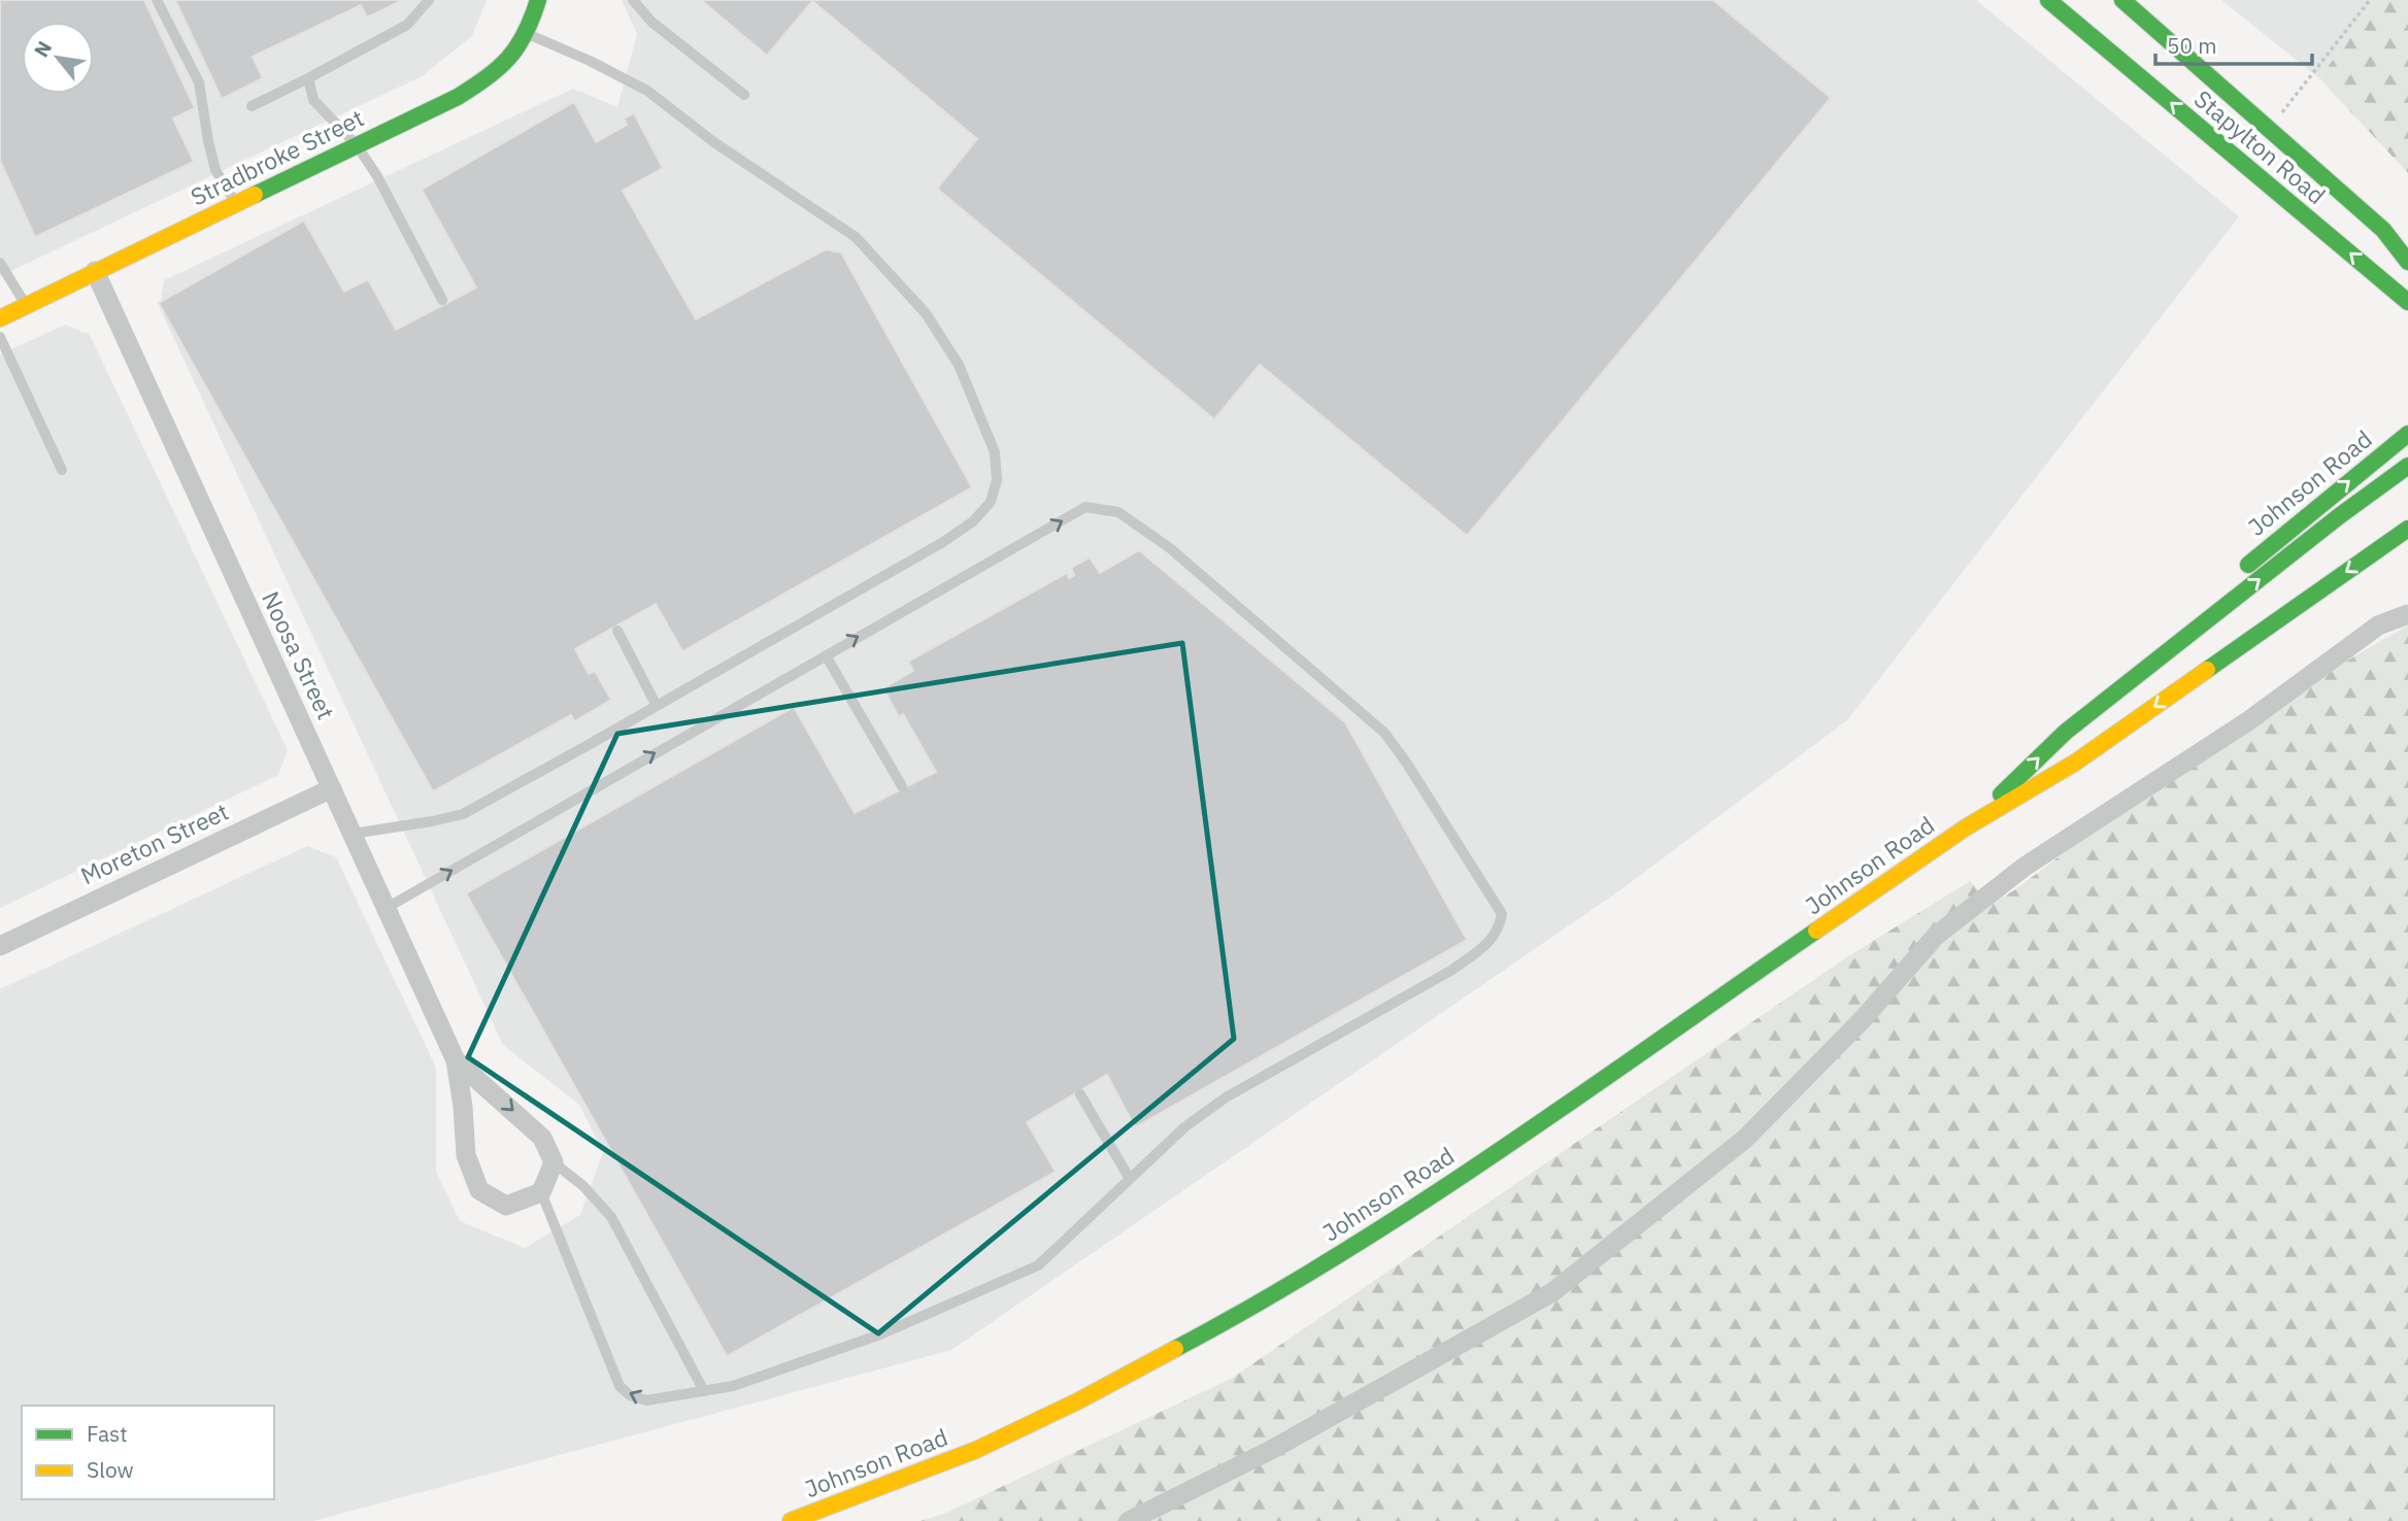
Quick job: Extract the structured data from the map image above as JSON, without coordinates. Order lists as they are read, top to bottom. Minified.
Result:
{"streets":{"main road":["Stapylton Road","Stradbroke Street","Johnson Road"],"street":["Noosa Street","Moreton Street"]},"crossings":[["Stradbroke Street","Noosa Street"],["Noosa Street","Moreton Street"]],"legend":["Fast","Slow"],"scale_bar":"50 m","north":"top left"}
